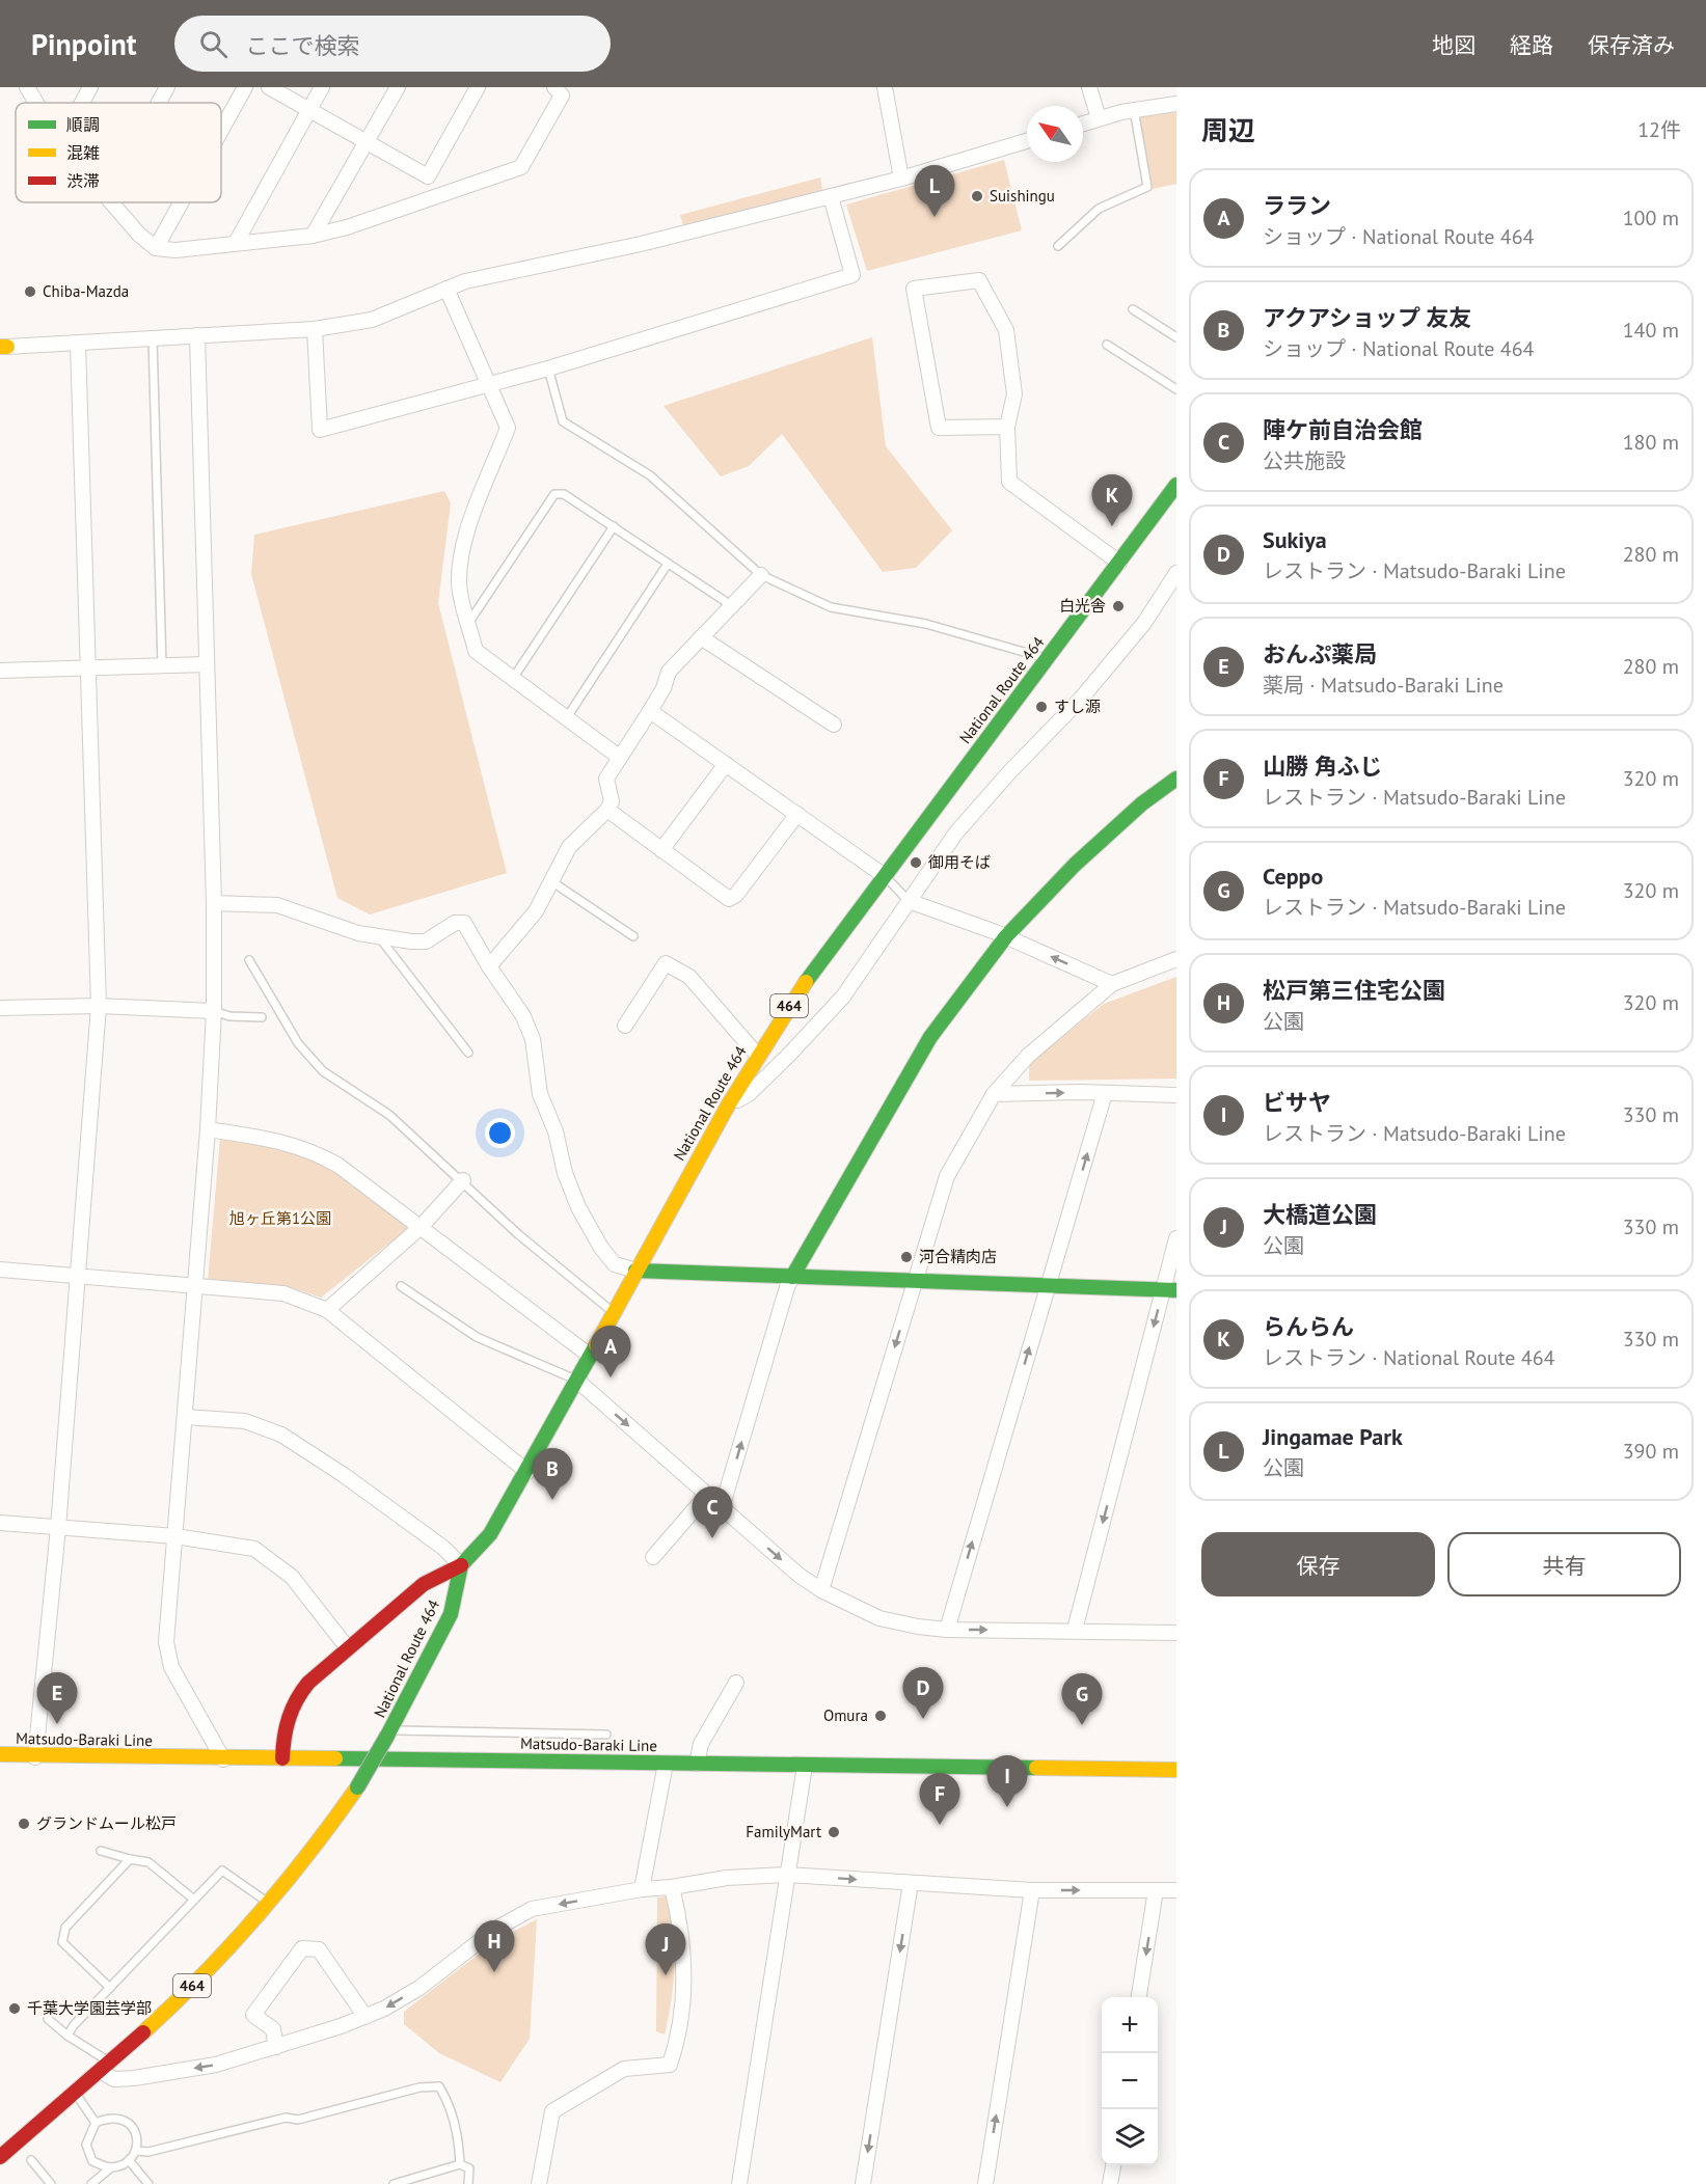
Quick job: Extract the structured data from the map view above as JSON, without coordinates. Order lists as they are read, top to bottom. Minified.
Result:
{"streets":{"main road":["National Route 464","464","Matsudo-Baraki Line"]},"crossings":[["National Route 464","464"]],"parks":["旭ヶ丘第1公園"],"places":["Suishingu","Chiba-Mazda","白光舎","すし源","御用そば","河合精肉店","Omura","グランドムール松戸","FamilyMart","千葉大学園芸学部"],"legend":["順調","混雑","渋滞"],"north":"top left","page":{"header":"Pinpoint","search":"ここで検索","nav":["地図","経路","保存済み"],"heading":["周辺","12件"],"pins":["L","K","A","B","C","D","E","G","I","F","H","J"],"list":[{"mark":"A","name":"ララン","note":"ショップ · National Route 464","value":"100 m"},{"mark":"B","name":"アクアショップ 友友","note":"ショップ · National Route 464","value":"140 m"},{"mark":"C","name":"陣ケ前自治会館","note":"公共施設","value":"180 m"},{"mark":"D","name":"Sukiya","note":"レストラン · Matsudo-Baraki Line","value":"280 m"},{"mark":"E","name":"おんぷ薬局","note":"薬局 · Matsudo-Baraki Line","value":"280 m"},{"mark":"F","name":"山勝 角ふじ","note":"レストラン · Matsudo-Baraki Line","value":"320 m"},{"mark":"G","name":"Ceppo","note":"レストラン · Matsudo-Baraki Line","value":"320 m"},{"mark":"H","name":"松戸第三住宅公園","note":"公園","value":"320 m"},{"mark":"I","name":"ビサヤ","note":"レストラン · Matsudo-Baraki Line","value":"330 m"},{"mark":"J","name":"大橋道公園","note":"公園","value":"330 m"},{"mark":"K","name":"らんらん","note":"レストラン · National Route 464","value":"330 m"},{"mark":"L","name":"Jingamae Park","note":"公園","value":"390 m"}],"buttons":["保存","共有"],"map_buttons":["+","−"]}}
